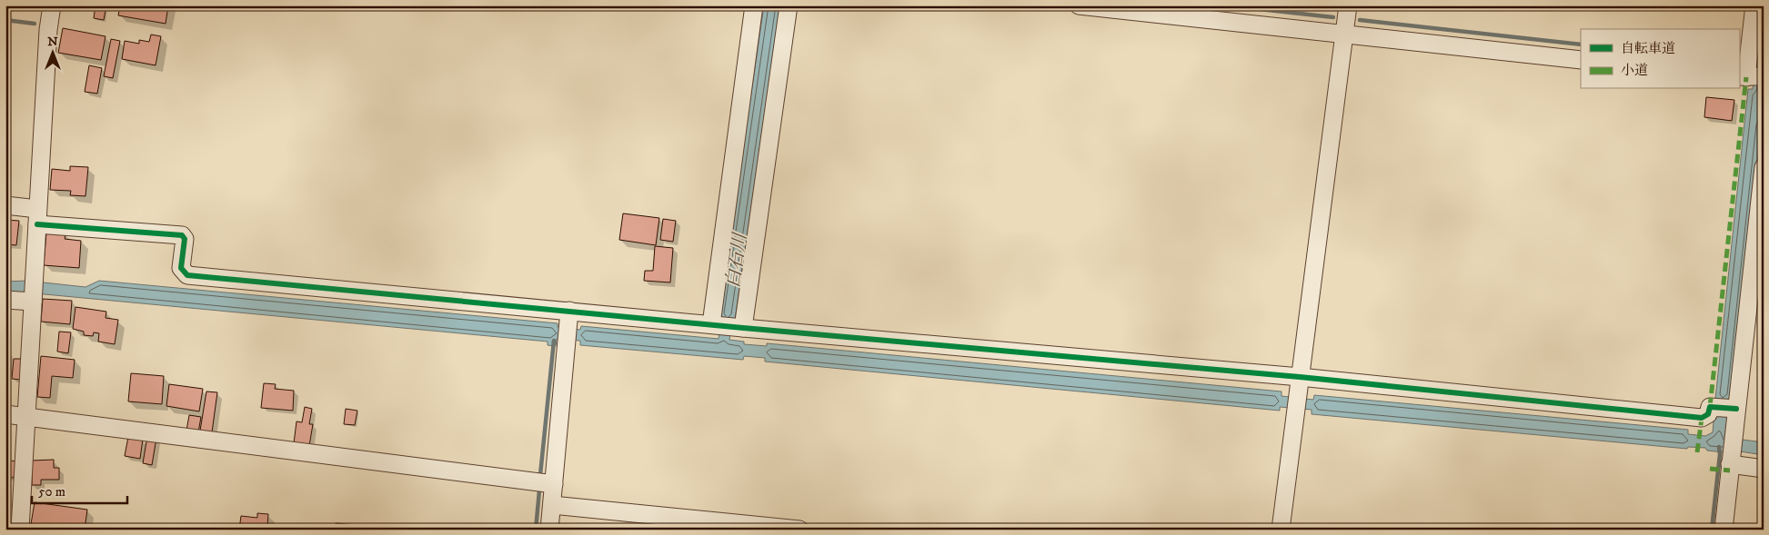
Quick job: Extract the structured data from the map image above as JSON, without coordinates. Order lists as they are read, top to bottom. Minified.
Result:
{"water":["白石川"],"legend":["自転車道","小道"],"scale_bar":"50 m","north":"top"}
